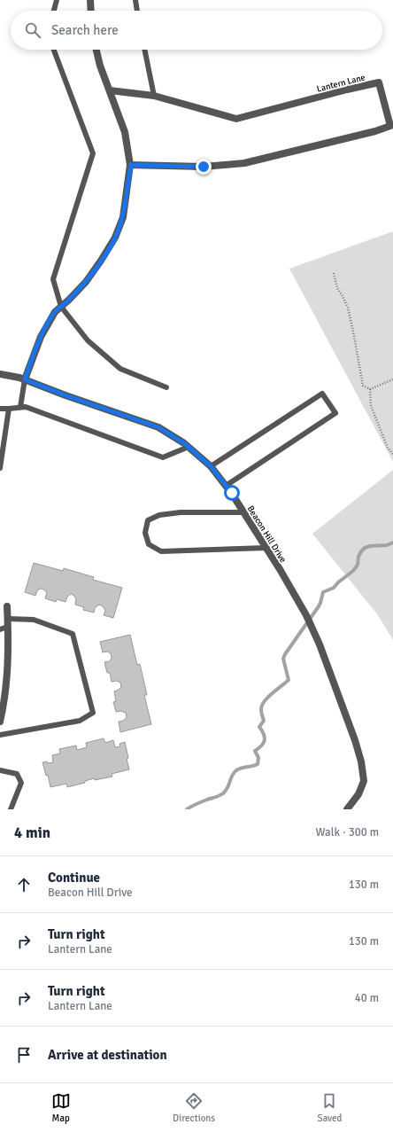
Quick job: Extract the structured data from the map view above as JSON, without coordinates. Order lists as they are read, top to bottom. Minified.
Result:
{"streets":{"street":["Lantern Lane","Beacon Hill Drive"]},"page":{"search":"Search here","heading":["4 min","Walk · 300 m"],"list":[["Continue","Beacon Hill Drive","130 m"],["Turn right","Lantern Lane","130 m"],["Turn right","Lantern Lane","40 m"],"Arrive at destination"],"nav":["Map","Directions","Saved"]}}
